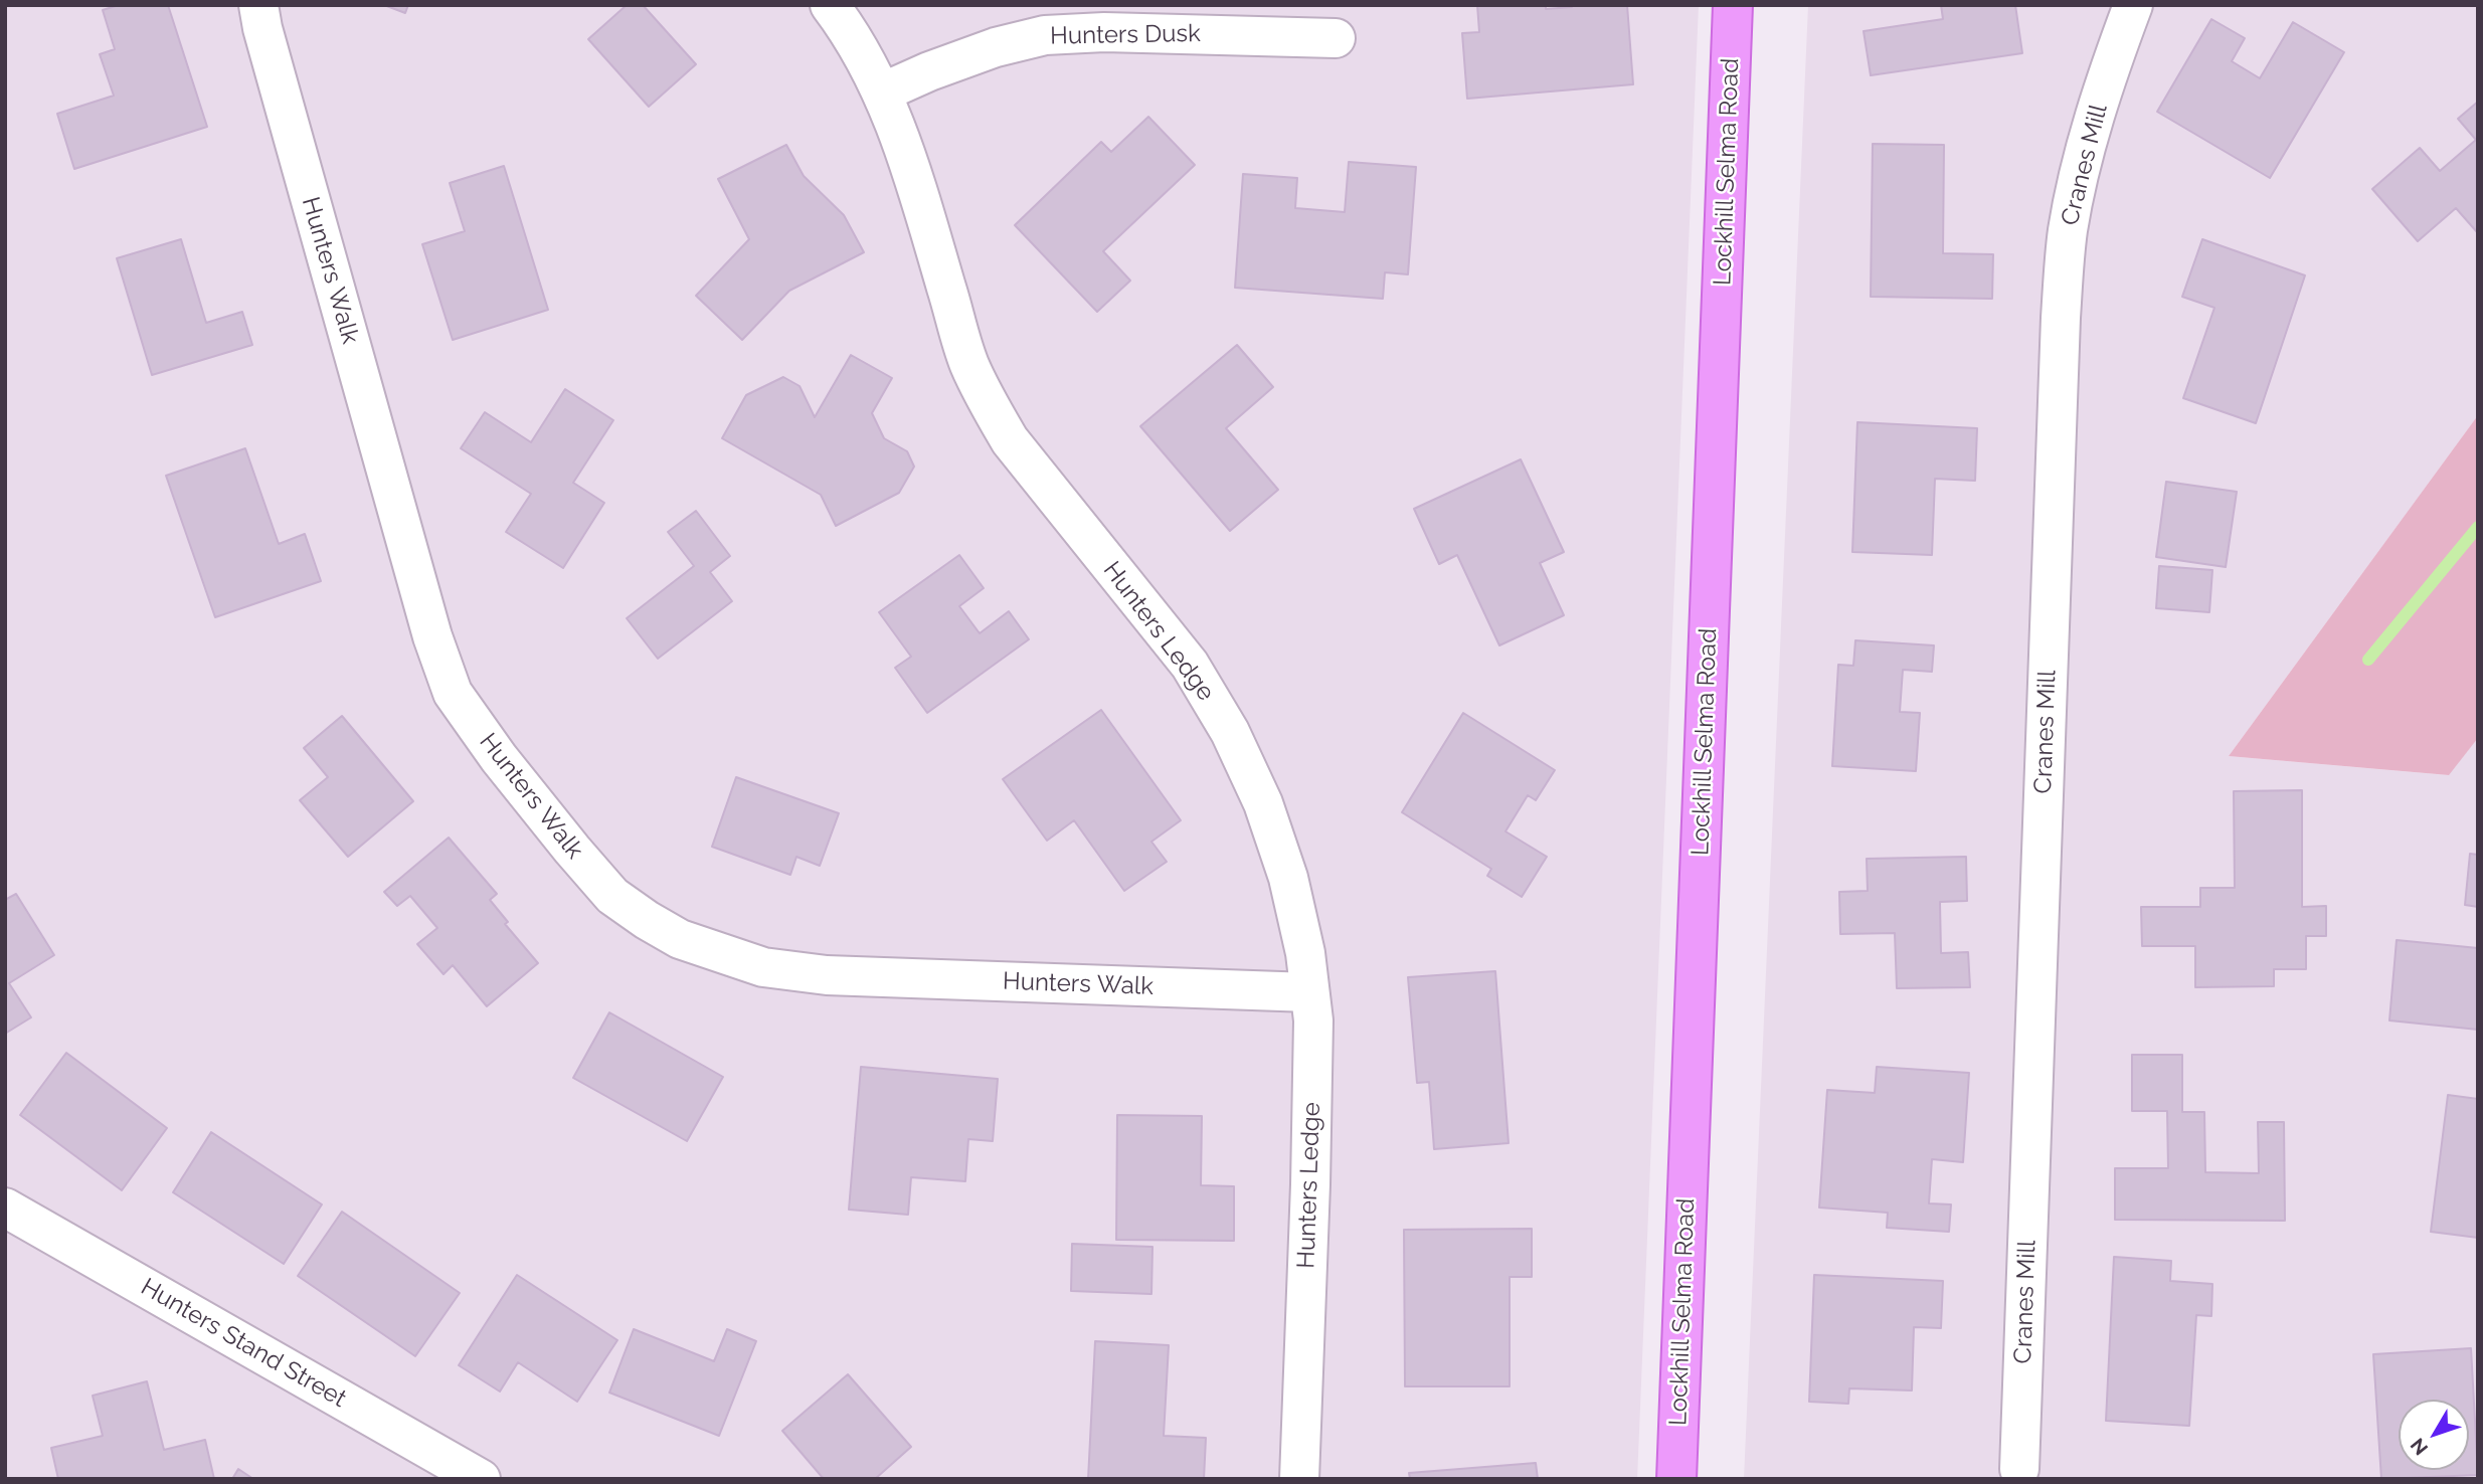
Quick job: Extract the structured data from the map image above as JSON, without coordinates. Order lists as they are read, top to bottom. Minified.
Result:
{"streets":{"main road":["Lockhill Selma Road"],"street":["Hunters Dusk","Cranes Mill","Hunters Walk","Hunters Ledge","Hunters Stand Street"]},"crossings":[["Hunters Dusk","Hunters Ledge"],["Hunters Walk","Hunters Ledge"]],"north":"bottom left"}
